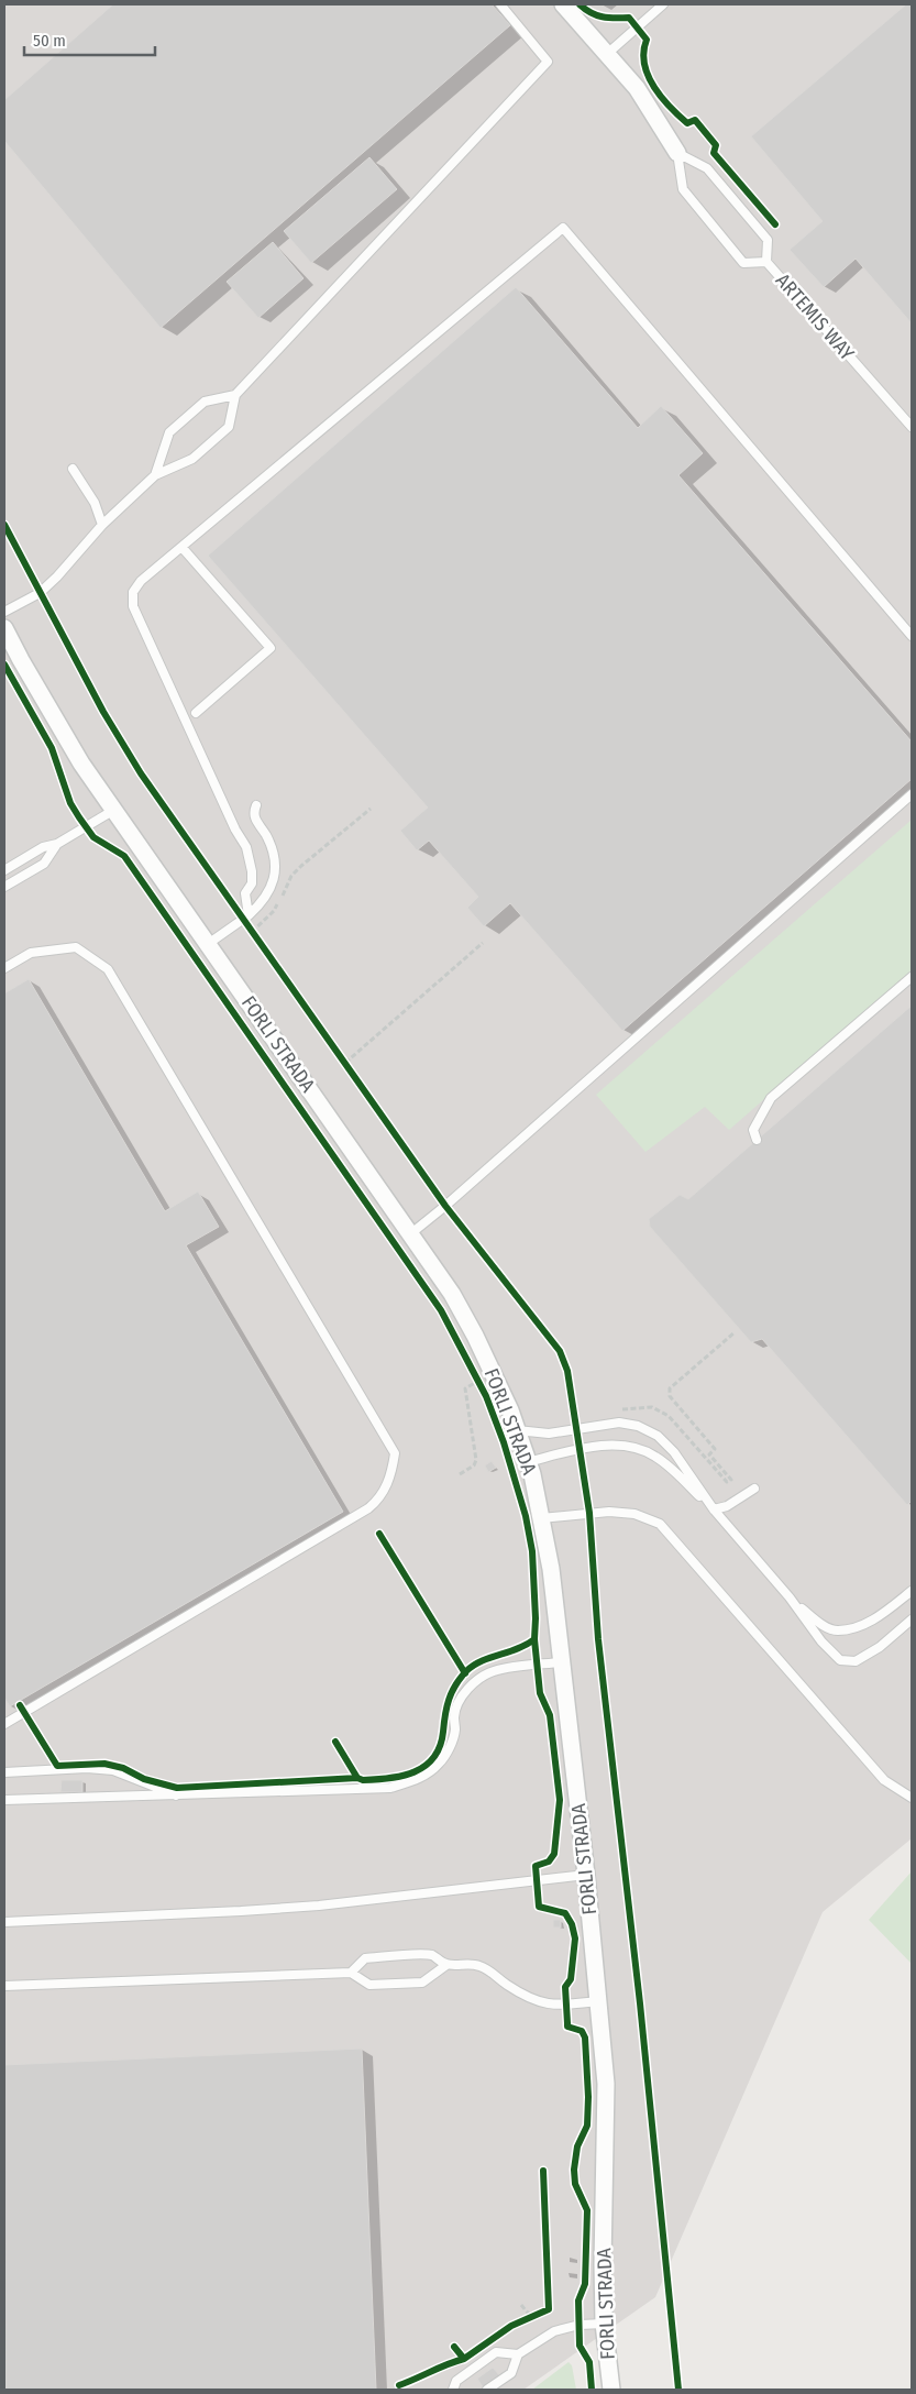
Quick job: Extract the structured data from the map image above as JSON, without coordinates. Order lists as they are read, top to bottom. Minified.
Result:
{"streets":{"street":["FORLI STRADA"],"lane":["ARTEMIS WAY"]},"scale_bar":"50 m"}
